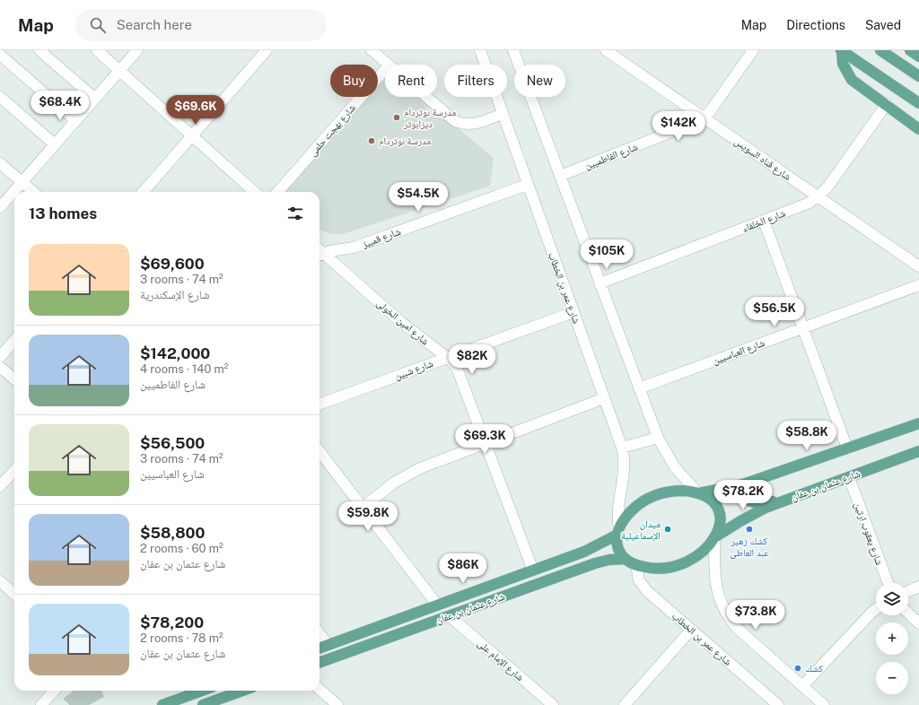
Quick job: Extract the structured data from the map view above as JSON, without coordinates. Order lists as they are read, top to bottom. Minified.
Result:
{"streets":{"main road":["شارع عثمان بن عفان"],"street":["شارع بهجت حلمى","شارع الفاطميين","شارع قناه السويس","شارع الخلفاء","شارع قمبيز","شارع عمر بن الخطاب","شارع امين الخولى","شارع العباسيين","شارع شبين","شارع يعقوب ارتين","شارع الإمام على"]},"crossings":[["شارع الفاطميين","شارع قناه السويس"],["شارع قناه السويس","شارع الخلفاء"],["شارع قمبيز","شارع عمر بن الخطاب"],["شارع عمر بن الخطاب","شارع شبين"],["شارع عمر بن الخطاب","شارع عثمان بن عفان"],["شارع امين الخولى","شارع شبين"],["شارع امين الخولى","شارع عثمان بن عفان"],["شارع عثمان بن عفان","شارع يعقوب ارتين"],["شارع عثمان بن عفان","شارع الإمام على"]],"places":["مدرسة نوتردام ديزابوتر","مدرسة نوتردام","ميدان الإسماعيلية","كشك زهير عبد العاطى","كشك"],"page":{"header":"Map","search":"Search here","nav":["Map","Directions","Saved"],"chip":["Buy","Rent","Filters","New"],"price":["$68.4K","$69.6K","$142K","$54.5K","$105K","$56.5K","$82K","$58.8K","$69.3K","$78.2K","$59.8K","$86K","$73.8K"],"heading":"13 homes","list":[{"name":"$69,600","note":"3 rooms · 74 m² · شارع الإسكندرية"},{"name":"$142,000","note":"4 rooms · 140 m² · شارع الفاطميين"},{"name":"$56,500","note":"3 rooms · 74 m² · شارع العباسيين"},{"name":"$58,800","note":"2 rooms · 60 m² · شارع عثمان بن عفان"},{"name":"$78,200","note":"2 rooms · 78 m² · شارع عثمان بن عفان"}],"map_buttons":["+","−"]}}
